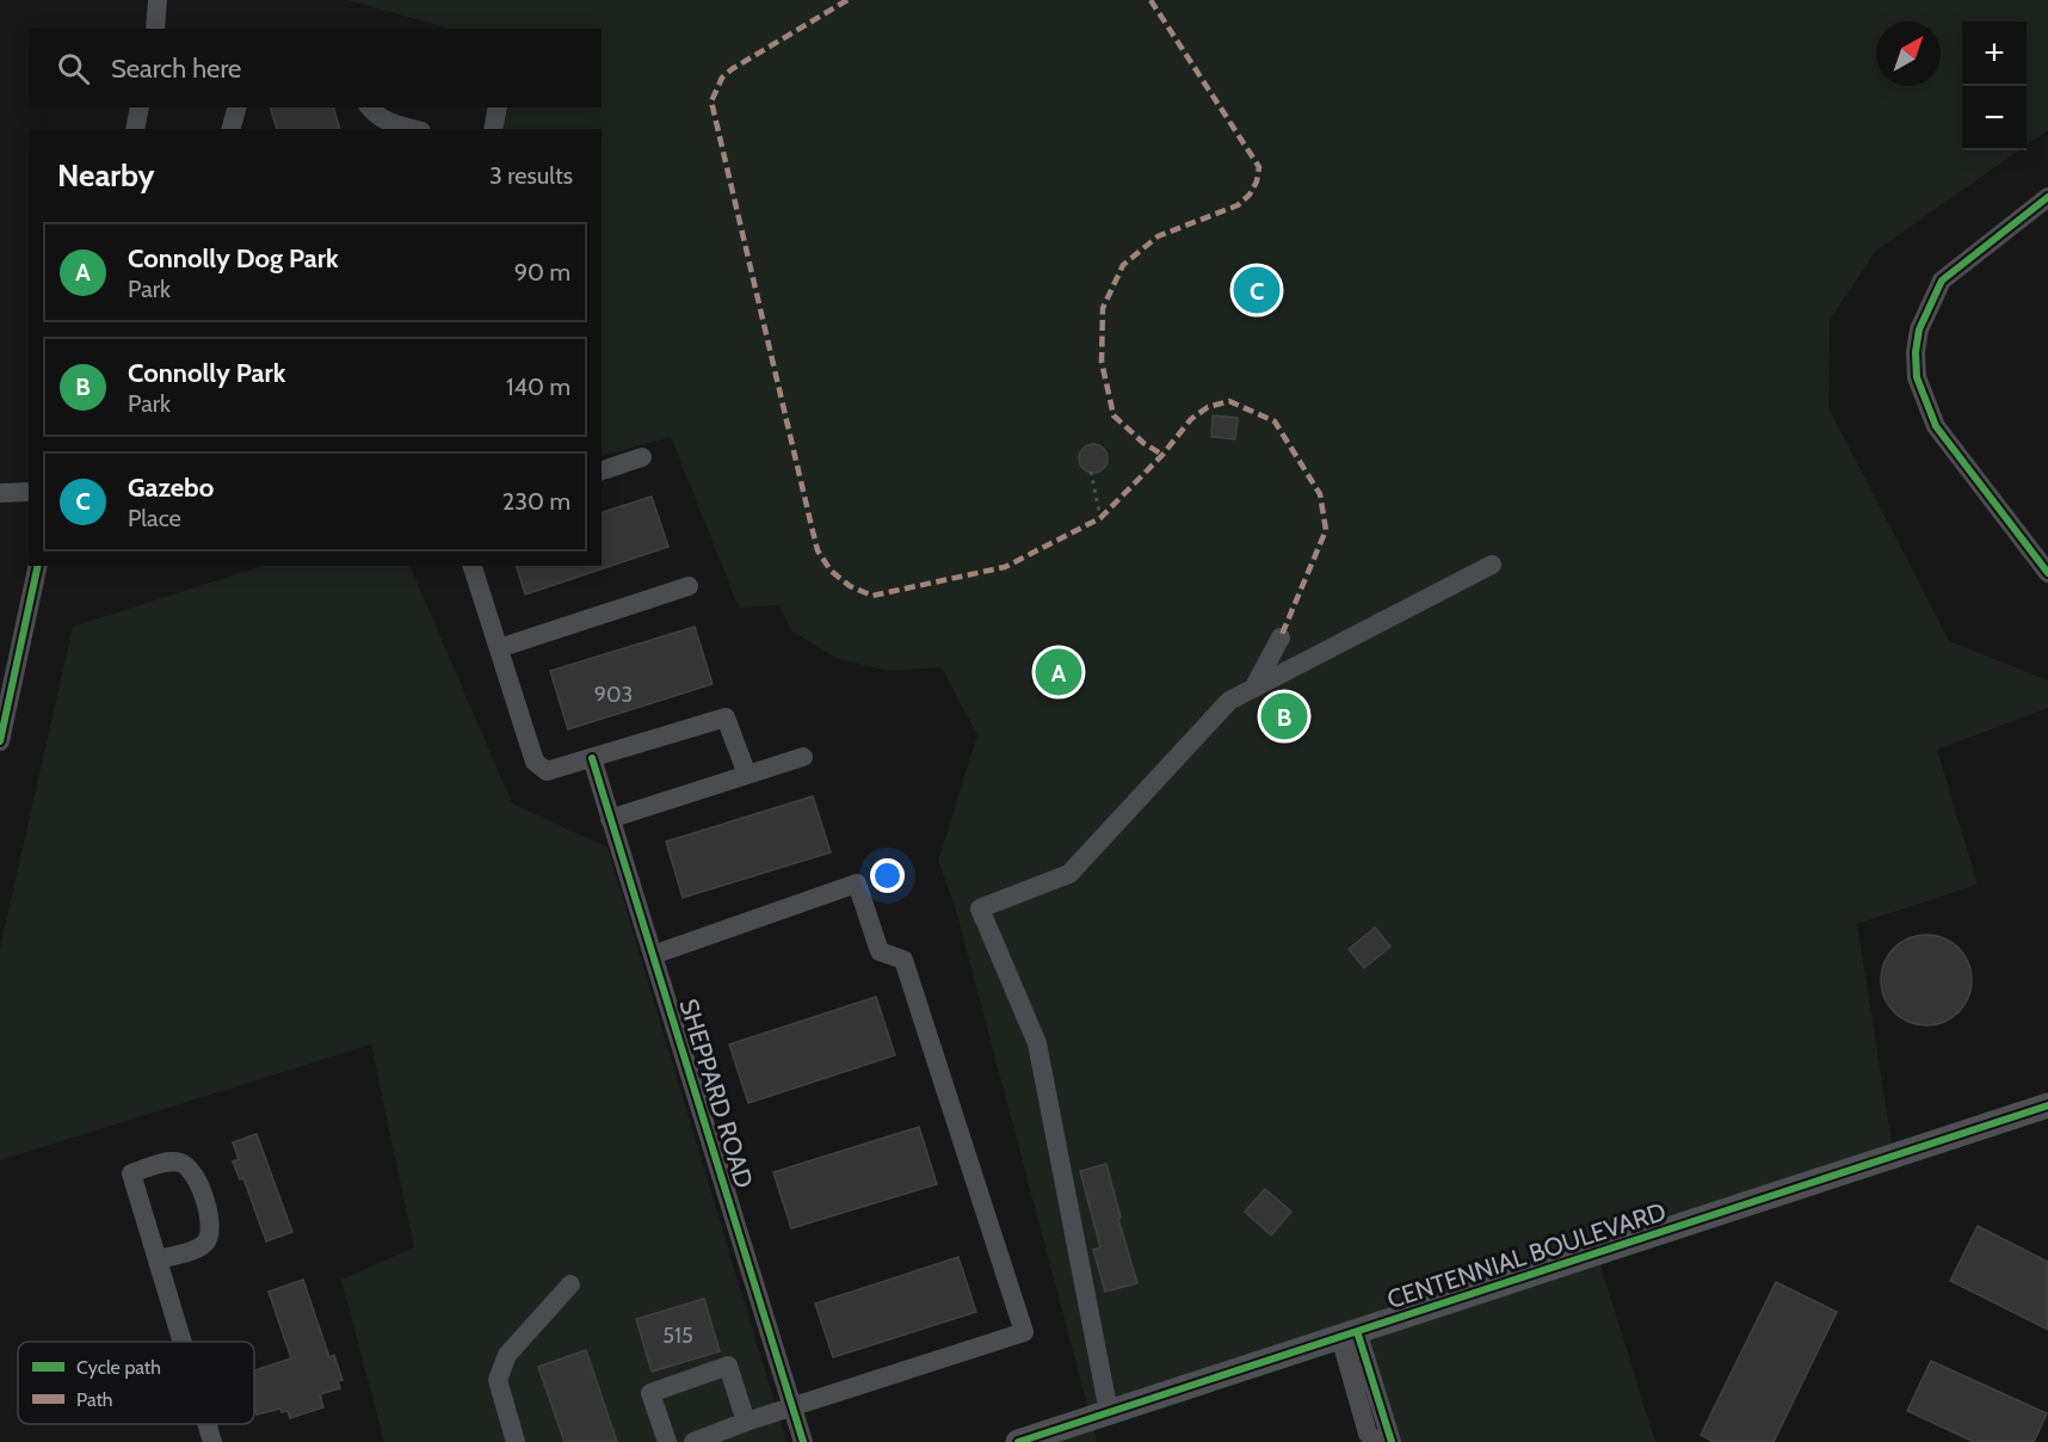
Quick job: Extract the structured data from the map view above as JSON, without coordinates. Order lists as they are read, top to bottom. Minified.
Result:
{"streets":{"main road":["CENTENNIAL BOULEVARD"],"street":["SHEPPARD ROAD"]},"house_numbers":["903","515"],"legend":["Cycle path","Path"],"north":"top right","page":{"map_buttons":["+","−"],"search":"Search here","heading":["Nearby","3 results"],"list":[{"mark":"A","name":"Connolly Dog Park","note":"Park","value":"90 m"},{"mark":"B","name":"Connolly Park","note":"Park","value":"140 m"},{"mark":"C","name":"Gazebo","note":"Place","value":"230 m"}],"pins":["C","A","B"]}}
